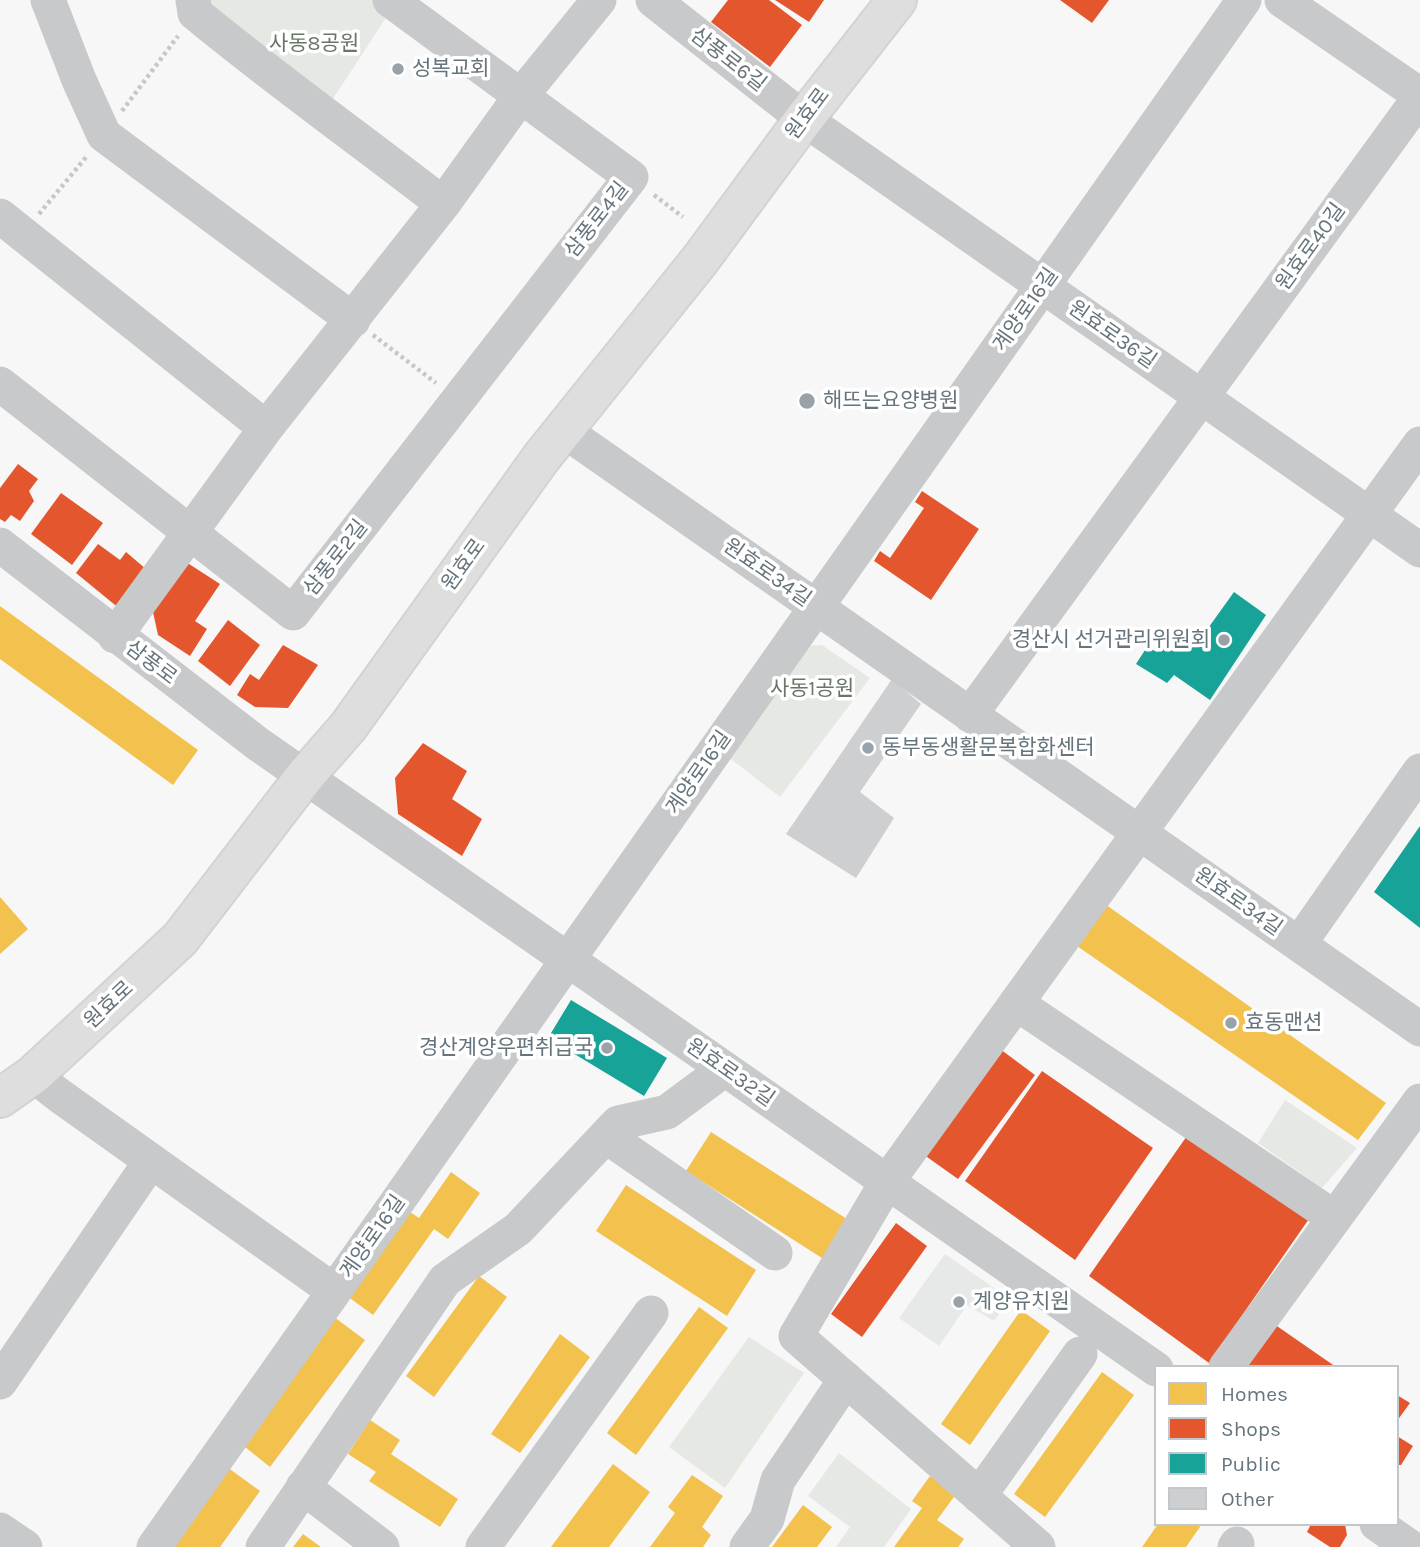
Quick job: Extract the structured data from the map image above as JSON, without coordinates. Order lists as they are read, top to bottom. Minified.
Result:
{"streets":{"main road":["원효로"],"street":["삼풍로6길","삼풍로4길","원효로40길","계양로16길","원효로36길","삼풍로2길","원효로34길","삼풍로","원효로32길"]},"crossings":[["삼풍로6길","원효로"],["삼풍로6길","원효로36길"],["원효로","원효로36길"],["원효로","원효로34길"],["원효로","삼풍로"],["원효로","원효로32길"],["삼풍로4길","삼풍로2길"],["원효로40길","원효로36길"],["계양로16길","원효로36길"],["계양로16길","원효로34길"],["계양로16길","원효로32길"],["삼풍로","원효로32길"]],"parks":["사동8공원","사동1공원"],"places":["성복교회","해뜨는요양병원","경산시 선거관리위원회","동부동생활문복합화센터","효동맨션","경산계양우편취급국","계양유치원"],"legend":["Homes","Shops","Public","Other"]}
